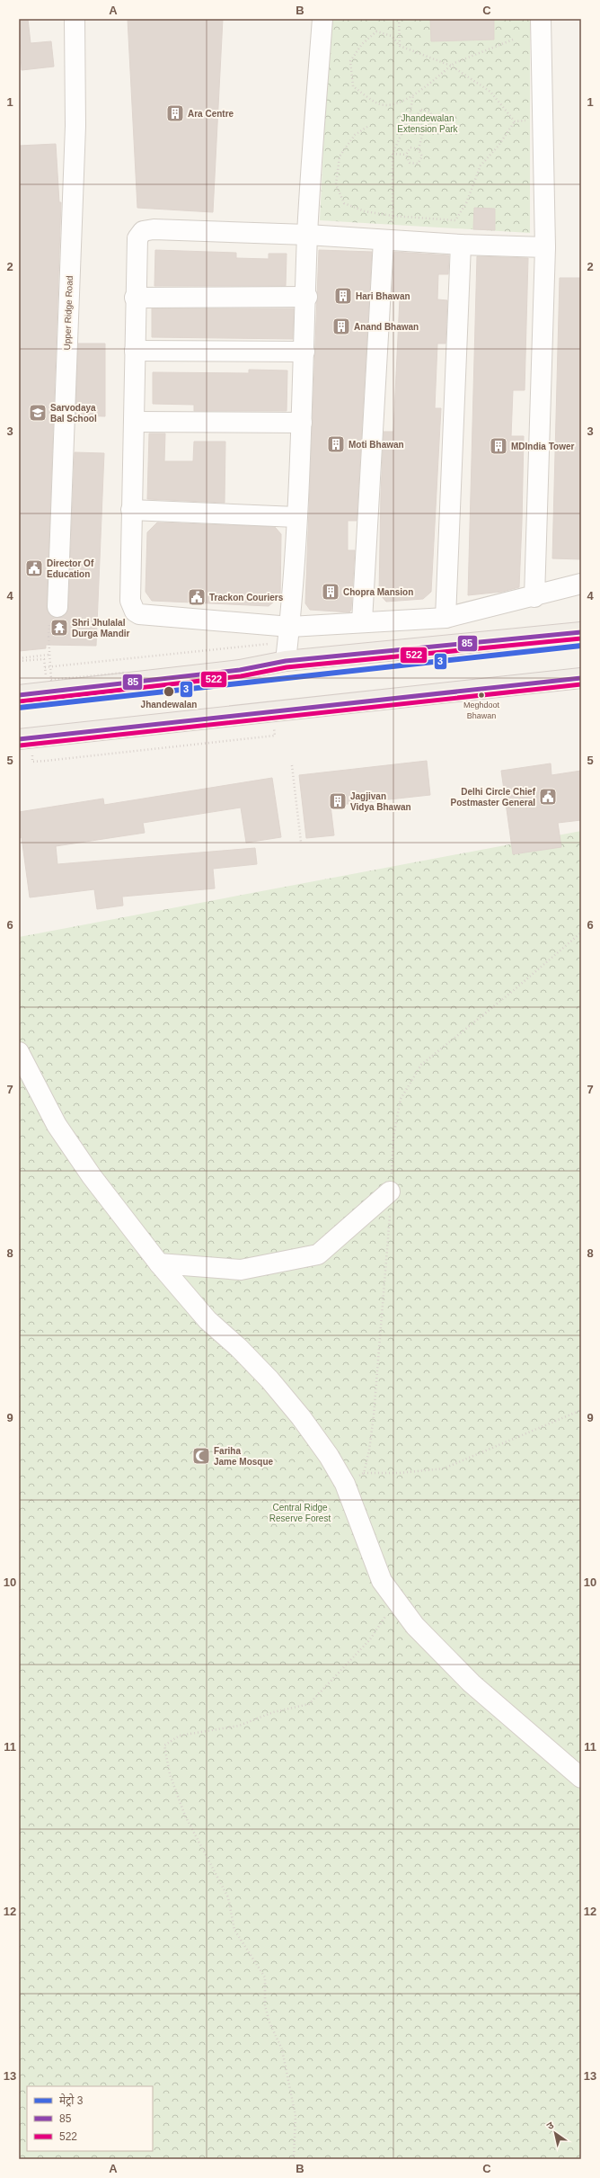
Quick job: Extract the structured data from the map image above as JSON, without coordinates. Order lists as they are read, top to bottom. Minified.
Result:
{"streets":{"street":["Upper Ridge Road"]},"parks":["Jhandewalan Extension Park","Central Ridge Reserve Forest"],"places":{"building":["Ara Centre","Hari Bhawan","Anand Bhawan","Moti Bhawan","MDIndia Tower","Chopra Mansion","Jagjivan Vidya Bhawan"],"school or university":["Sarvodaya Bal School"],"public building":["Director Of Education","Trackon Couriers","Delhi Circle Chief Postmaster General"],"temple":["Shri Jhulalal Durga Mandir"],"other":["Jhandewalan","Meghdoot Bhawan"],"mosque":["Fariha Jame Mosque"]},"lines":["transit line 85","transit line 522","metro line 3"],"legend":["मेट्रो 3","85","522"],"north":"top left","grid":{"columns":["A","B","C"],"rows":["1","2","3","4","5","6","7","8","9","10","11","12","13"]}}
